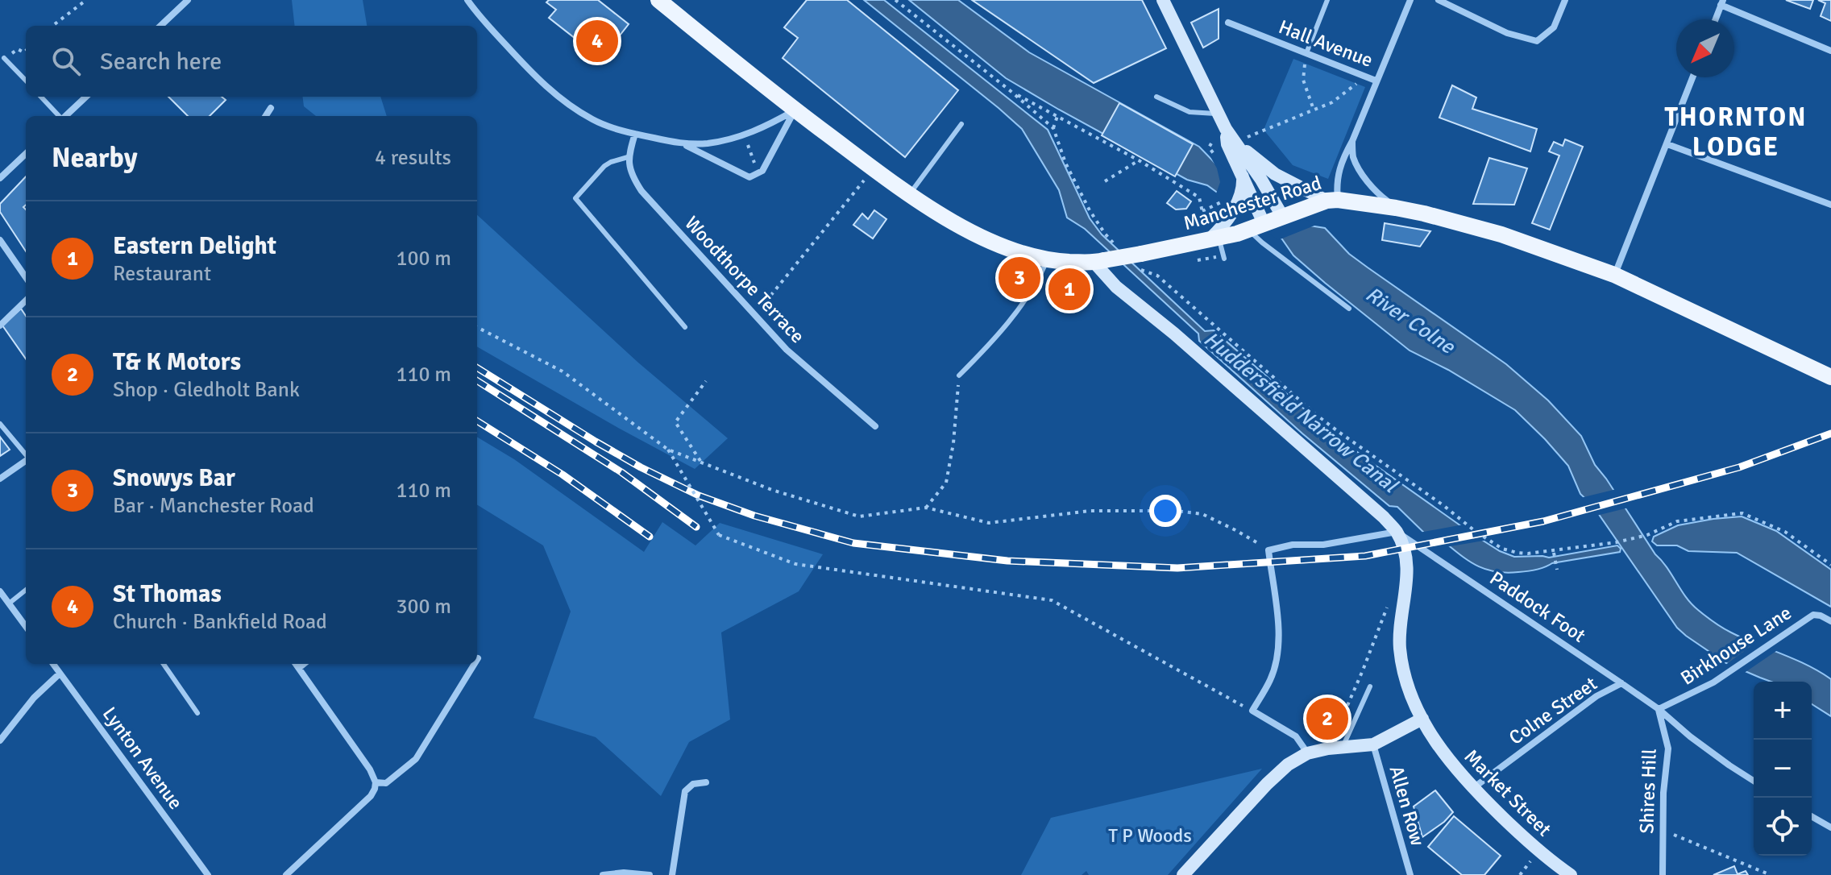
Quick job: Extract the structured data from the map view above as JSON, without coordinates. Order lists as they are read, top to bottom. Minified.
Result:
{"streets":{"main road":["Manchester Road"],"street":["Hall Avenue","Woodthorpe Terrace","Paddock Foot","Birkhouse Lane","Colne Street","Lynton Avenue","Shires Hill","Market Street","Allen Row"]},"crossings":[["Paddock Foot","Birkhouse Lane"],["Paddock Foot","Colne Street"],["Paddock Foot","Shires Hill"],["Paddock Foot","Market Street"],["Birkhouse Lane","Shires Hill"],["Colne Street","Market Street"]],"districts":["THORNTON LODGE"],"water":["River Colne","Huddersfield Narrow Canal"],"parks":["T P Woods"],"north":"bottom left","page":{"pins":["4","3","1","2"],"search":"Search here","heading":["Nearby","4 results"],"list":[{"mark":"1","name":"Eastern Delight","note":"Restaurant","value":"100 m"},{"mark":"2","name":"T& K Motors","note":"Shop · Gledholt Bank","value":"110 m"},{"mark":"3","name":"Snowys Bar","note":"Bar · Manchester Road","value":"110 m"},{"mark":"4","name":"St Thomas","note":"Church · Bankfield Road","value":"300 m"}],"map_buttons":["+","−"]}}
